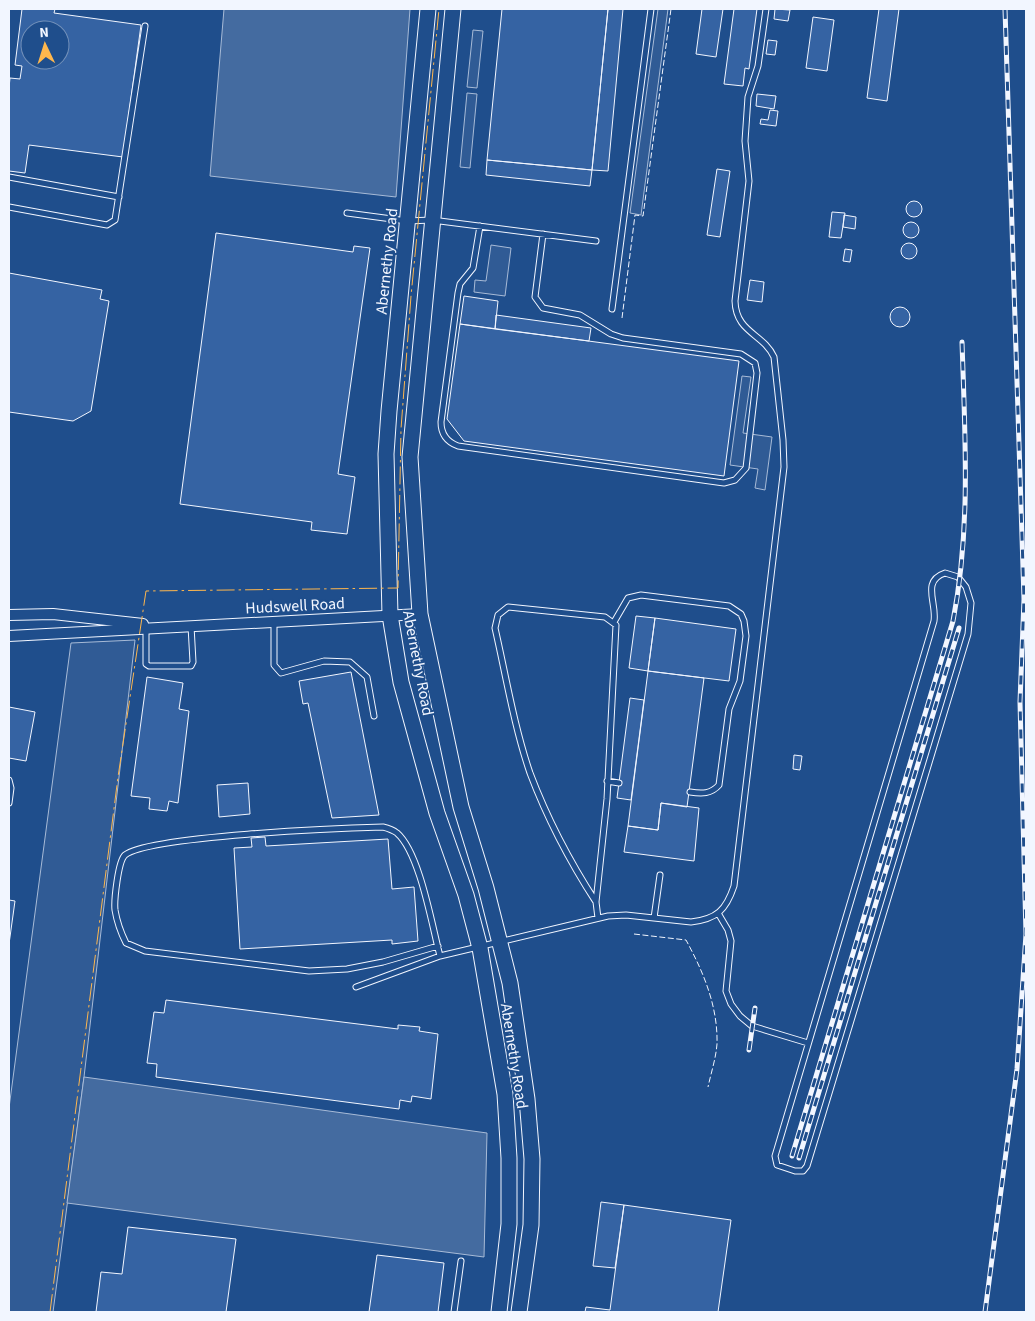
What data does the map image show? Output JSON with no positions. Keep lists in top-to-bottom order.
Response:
{
  "streets": {
    "main road": ["Abernethy Road"],
    "street": ["Hudswell Road"]
  },
  "crossings": [
    ["Abernethy Road", "Hudswell Road"]
  ],
  "north": "top"
}
